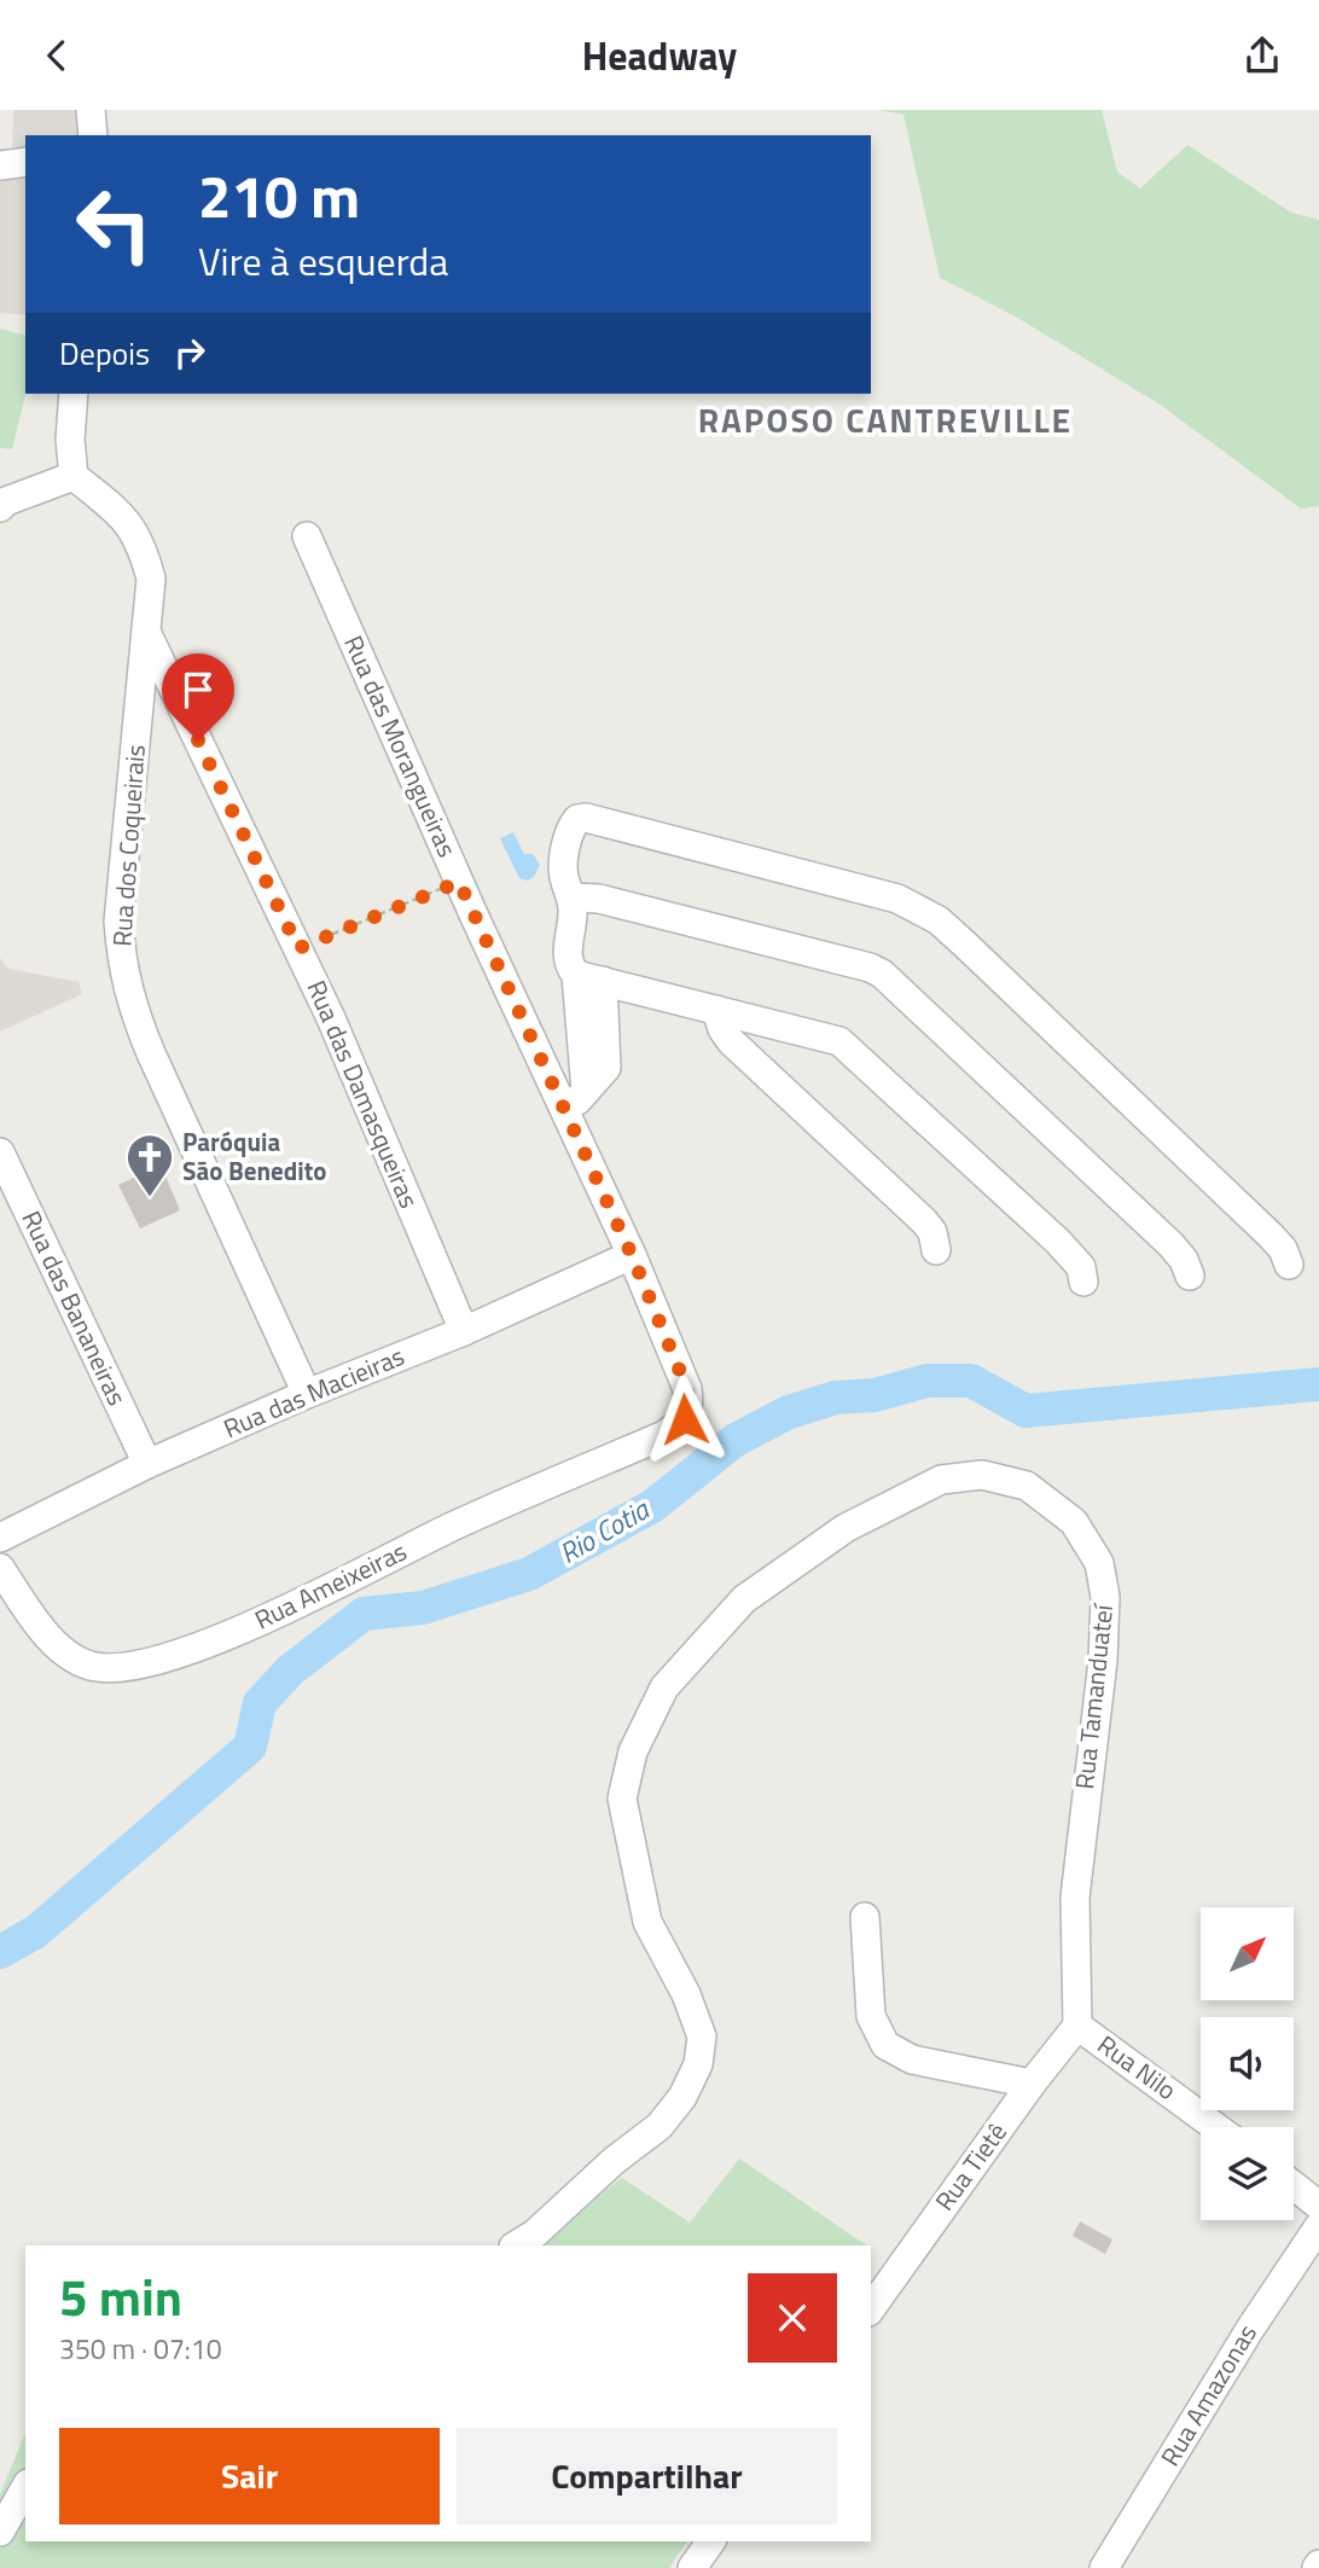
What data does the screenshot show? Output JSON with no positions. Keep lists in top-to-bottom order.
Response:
{
  "streets": {
    "street": [
      "Rua das Morangueiras",
      "Rua dos Coqueirais",
      "Rua das Damasqueiras",
      "Rua das Bananeiras",
      "Rua das Macieiras",
      "Rua Ameixeiras",
      "Rua Tamanduateí",
      "Rua Nilo",
      "Rua Tietê",
      "Rua Amazonas"
    ]
  },
  "crossings": [
    ["Rua das Morangueiras", "Rua das Macieiras"],
    ["Rua das Morangueiras", "Rua Ameixeiras"],
    ["Rua dos Coqueirais", "Rua das Damasqueiras"],
    ["Rua dos Coqueirais", "Rua das Macieiras"],
    ["Rua das Damasqueiras", "Rua das Macieiras"],
    ["Rua das Bananeiras", "Rua das Macieiras"],
    ["Rua Tamanduateí", "Rua Nilo"],
    ["Rua Tamanduateí", "Rua Tietê"],
    ["Rua Nilo", "Rua Tietê"]
  ],
  "districts": ["RAPOSO CANTREVILLE"],
  "water": ["Rio Cotia"],
  "places": {
    "church": ["Paróquia São Benedito"]
  },
  "north": "top right",
  "page": {
    "header": "Headway",
    "turn": ["210 m", "Vire à esquerda"],
    "then": "Depois",
    "heading": ["5 min", "350 m · 07:10"],
    "buttons": ["Sair", "Compartilhar"]
  }
}
